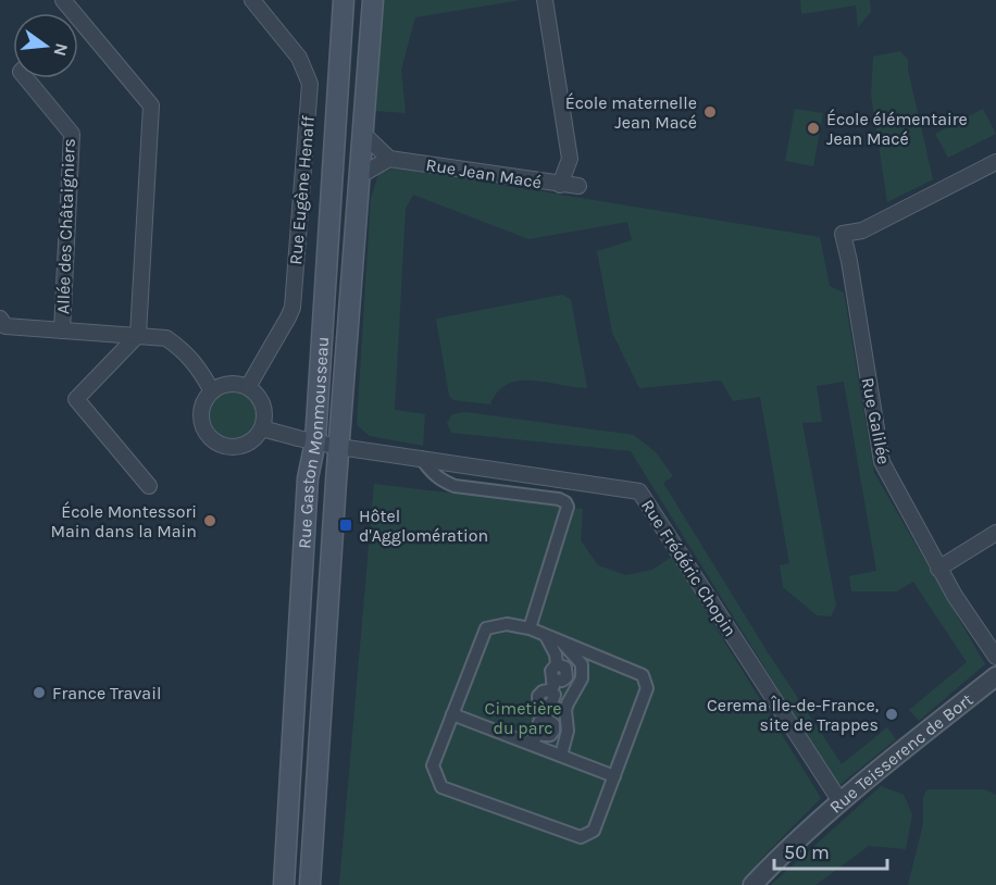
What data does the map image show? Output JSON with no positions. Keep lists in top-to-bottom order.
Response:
{
  "streets": {
    "main road": ["Rue Gaston Monmousseau"],
    "street": [
      "Rue Jean Macé",
      "Rue Eugène Henaff",
      "Allée des Châtaigniers",
      "Rue Galilée",
      "Rue Frédéric Chopin",
      "Rue Teisserenc de Bort"
    ]
  },
  "crossings": [
    ["Rue Eugène Henaff", "Rue Frédéric Chopin"],
    ["Rue Gaston Monmousseau", "Rue Frédéric Chopin"],
    ["Rue Frédéric Chopin", "Rue Teisserenc de Bort"]
  ],
  "parks": ["Cimetière du parc"],
  "places": {
    "other": [
      "École maternelle Jean Macé",
      "École élémentaire Jean Macé",
      "École Montessori Main dans la Main",
      "France Travail",
      "Cerema Île-de-France, site de Trappes"
    ],
    "transit": ["Hôtel d'Agglomération"]
  },
  "scale_bar": "50 m",
  "north": "right"
}
